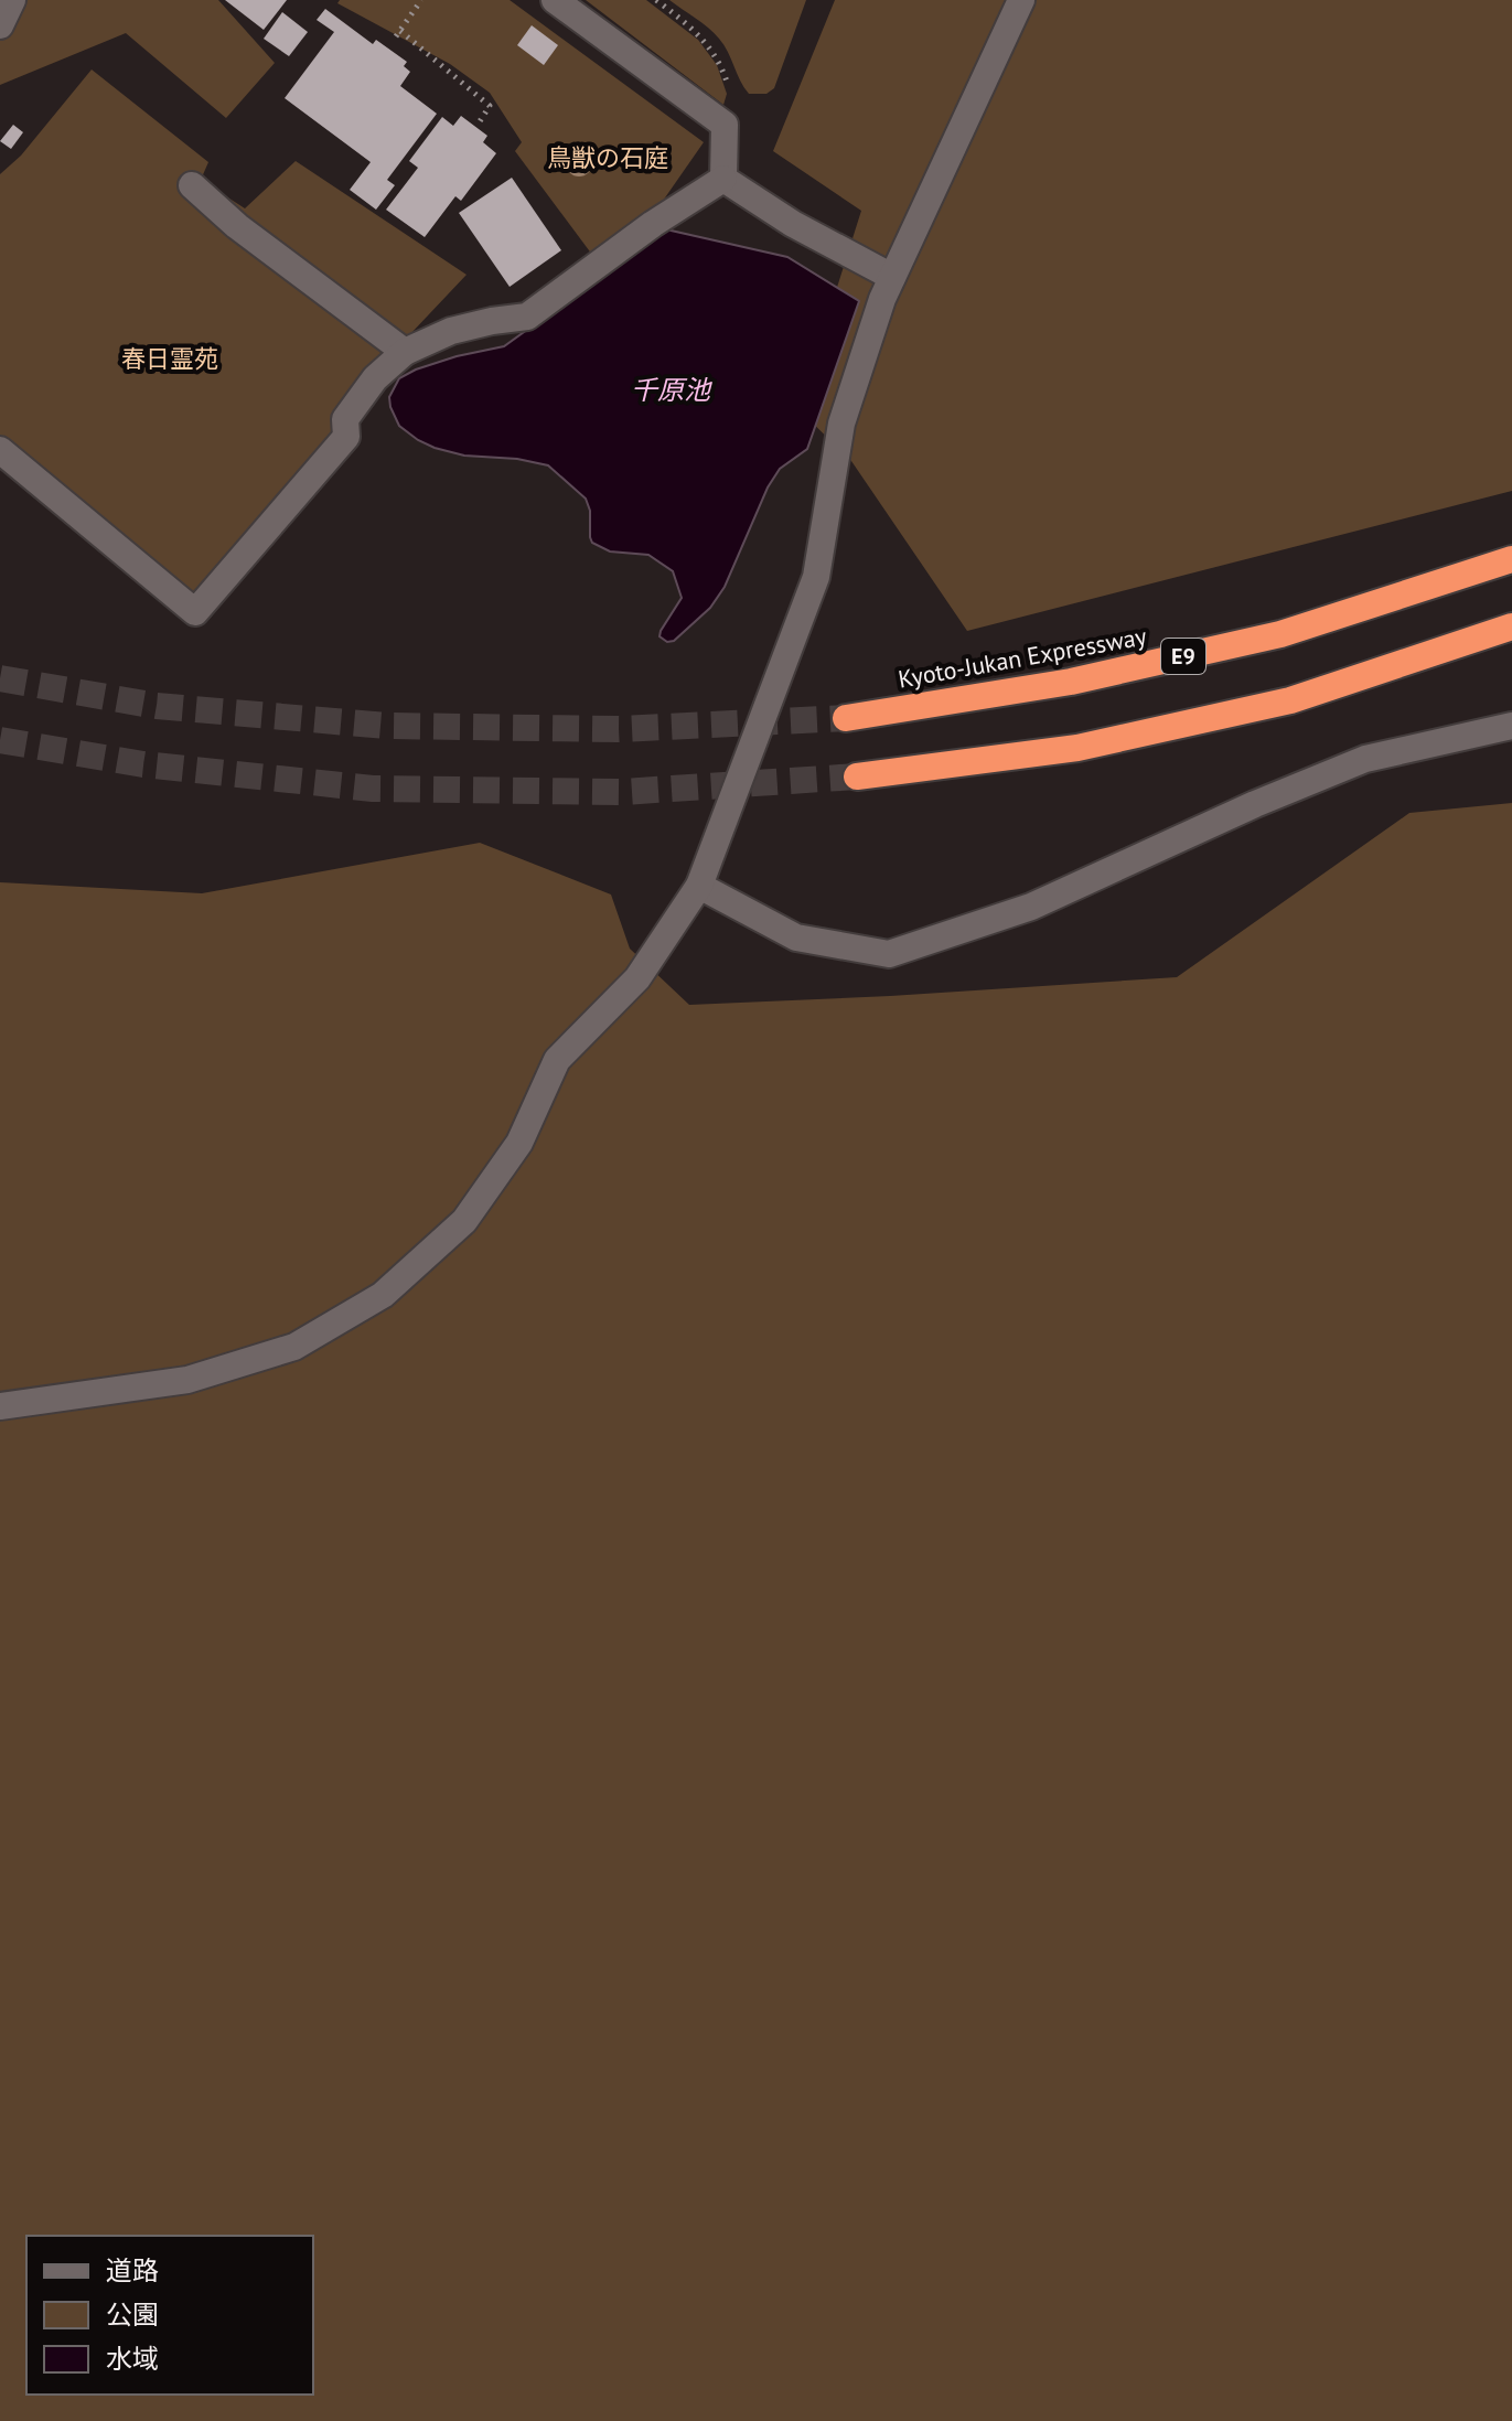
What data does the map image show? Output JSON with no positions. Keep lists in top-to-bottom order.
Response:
{
  "streets": {
    "highway": ["E9", "Kyoto-Jukan Expressway"]
  },
  "water": ["千原池"],
  "parks": ["鳥獣の石庭", "春日霊苑"],
  "legend": ["道路", "公園", "水域"]
}
